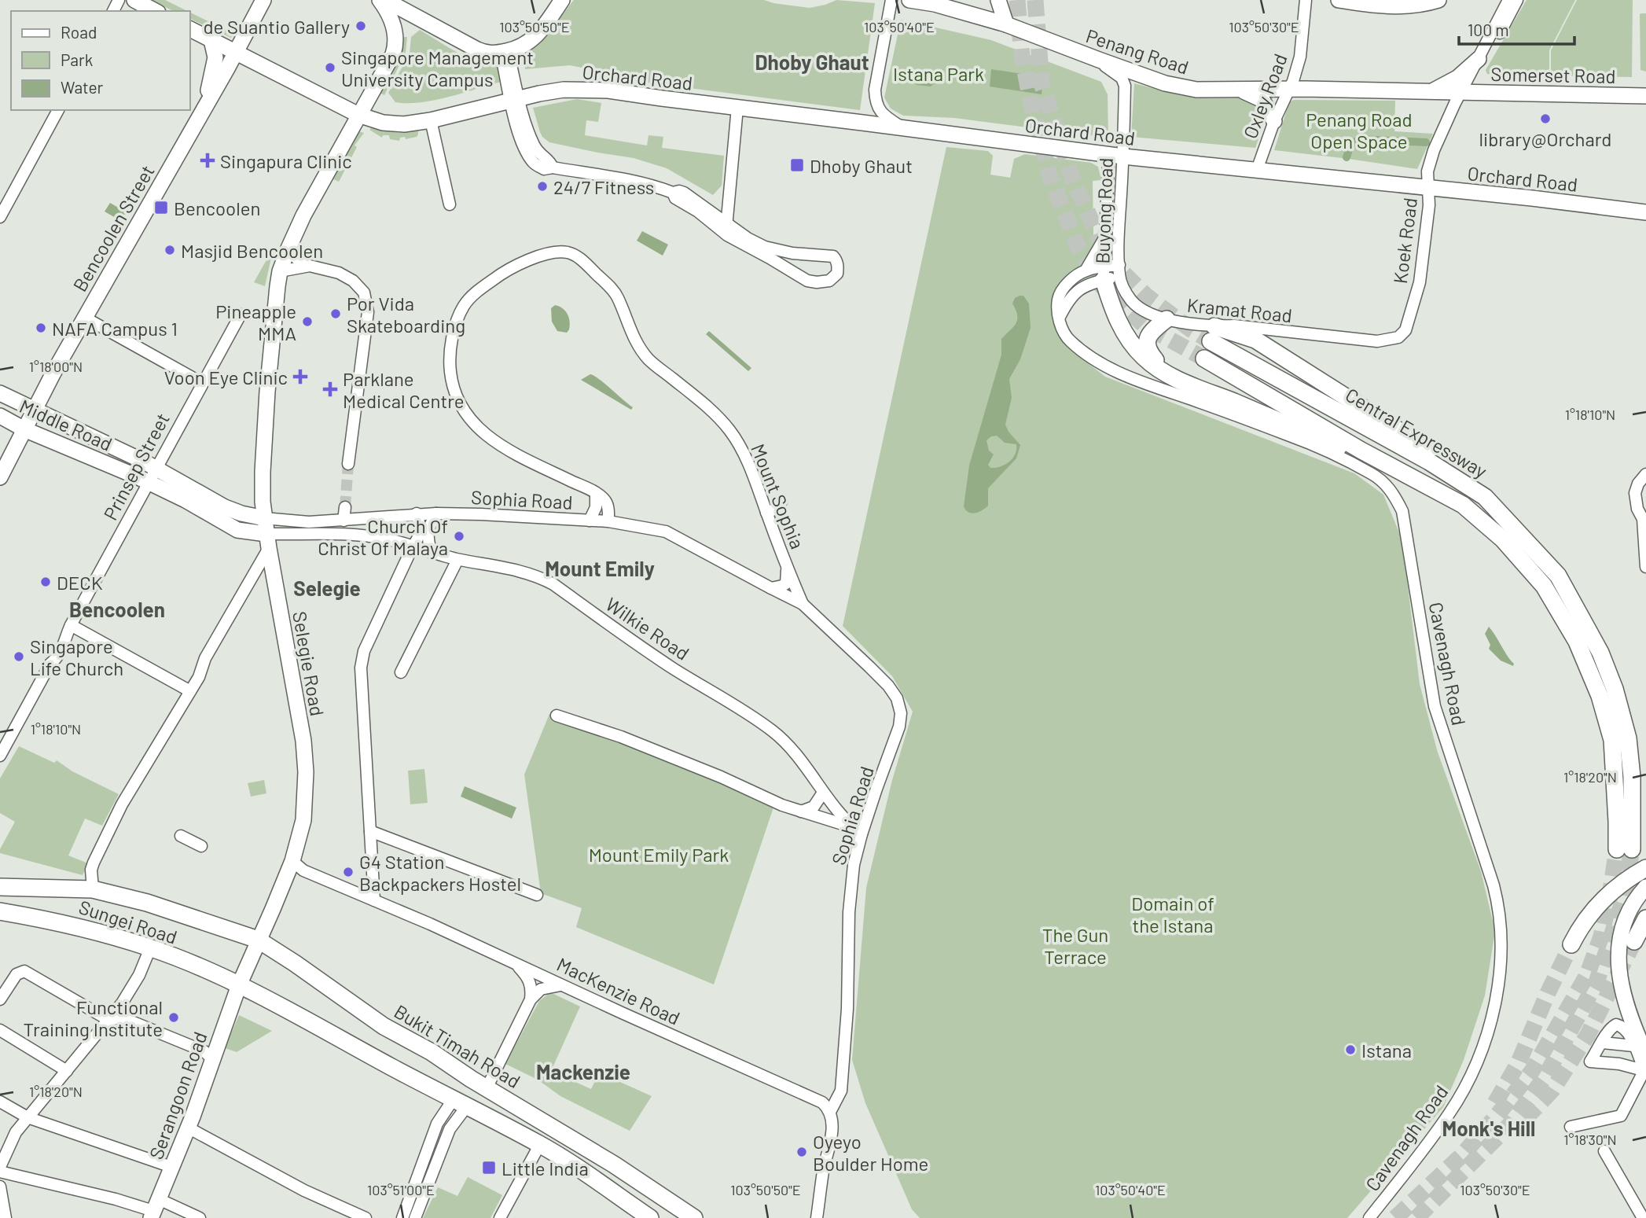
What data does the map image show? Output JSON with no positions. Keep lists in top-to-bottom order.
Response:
{
  "streets": {
    "highway": ["Central Expressway", "Sungei Road", "Bukit Timah Road"],
    "main road": [
      "Penang Road",
      "Somerset Road",
      "Orchard Road",
      "Bencoolen Street",
      "Middle Road",
      "Selegie Road",
      "Serangoon Road"
    ],
    "street": [
      "Oxley Road",
      "Buyong Road",
      "Koek Road",
      "Kramat Road",
      "Prinsep Street",
      "Mount Sophia",
      "Sophia Road",
      "Wilkie Road",
      "Cavenagh Road",
      "MacKenzie Road"
    ]
  },
  "crossings": [
    ["Penang Road", "Somerset Road"],
    ["Penang Road", "Oxley Road"],
    ["Penang Road", "Buyong Road"],
    ["Orchard Road", "Oxley Road"],
    ["Orchard Road", "Buyong Road"],
    ["Orchard Road", "Bencoolen Street"],
    ["Orchard Road", "Koek Road"],
    ["Buyong Road", "Kramat Road"],
    ["Buyong Road", "Cavenagh Road"],
    ["Bencoolen Street", "Middle Road"],
    ["Koek Road", "Kramat Road"],
    ["Kramat Road", "Central Expressway"],
    ["Kramat Road", "Cavenagh Road"],
    ["Middle Road", "Prinsep Street"],
    ["Middle Road", "Sophia Road"],
    ["Middle Road", "Wilkie Road"],
    ["Middle Road", "Selegie Road"],
    ["Mount Sophia", "Sophia Road"],
    ["Sophia Road", "Wilkie Road"],
    ["Sophia Road", "Selegie Road"],
    ["Sophia Road", "MacKenzie Road"],
    ["Wilkie Road", "Selegie Road"],
    ["Selegie Road", "Sungei Road"],
    ["Selegie Road", "MacKenzie Road"],
    ["Selegie Road", "Bukit Timah Road"],
    ["Selegie Road", "Serangoon Road"],
    ["Sungei Road", "Serangoon Road"]
  ],
  "districts": [
    "Dhoby Ghaut",
    "Mount Emily",
    "Selegie",
    "Bencoolen",
    "Mackenzie",
    "Monk's Hill"
  ],
  "parks": [
    "Istana Park",
    "Penang Road Open Space",
    "Mount Emily Park",
    "Domain of the Istana",
    "The Gun Terrace"
  ],
  "places": {
    "other": [
      "de Suantio Gallery",
      "Singapore Management University Campus",
      "library@Orchard",
      "24/7 Fitness",
      "Masjid Bencoolen",
      "Por Vida Skateboarding",
      "Pineapple MMA",
      "NAFA Campus 1",
      "Church Of Christ Of Malaya",
      "DECK",
      "Singapore Life Church",
      "G4 Station Backpackers Hostel",
      "Functional Training Institute",
      "Istana",
      "Oyeyo Boulder Home"
    ],
    "health": ["Singapura Clinic", "Voon Eye Clinic", "Parklane Medical Centre"],
    "transit": ["Dhoby Ghaut", "Bencoolen", "Little India"]
  },
  "legend": ["Road", "Park", "Water"],
  "scale_bar": "100 m",
  "coordinates": [
    "103°50'50\"E",
    "103°50'40\"E",
    "103°50'30\"E",
    "1°18'00\"N",
    "1°18'10\"N",
    "1°18'20\"N",
    "1°18'30\"N",
    "103°51'00\"E"
  ]
}
